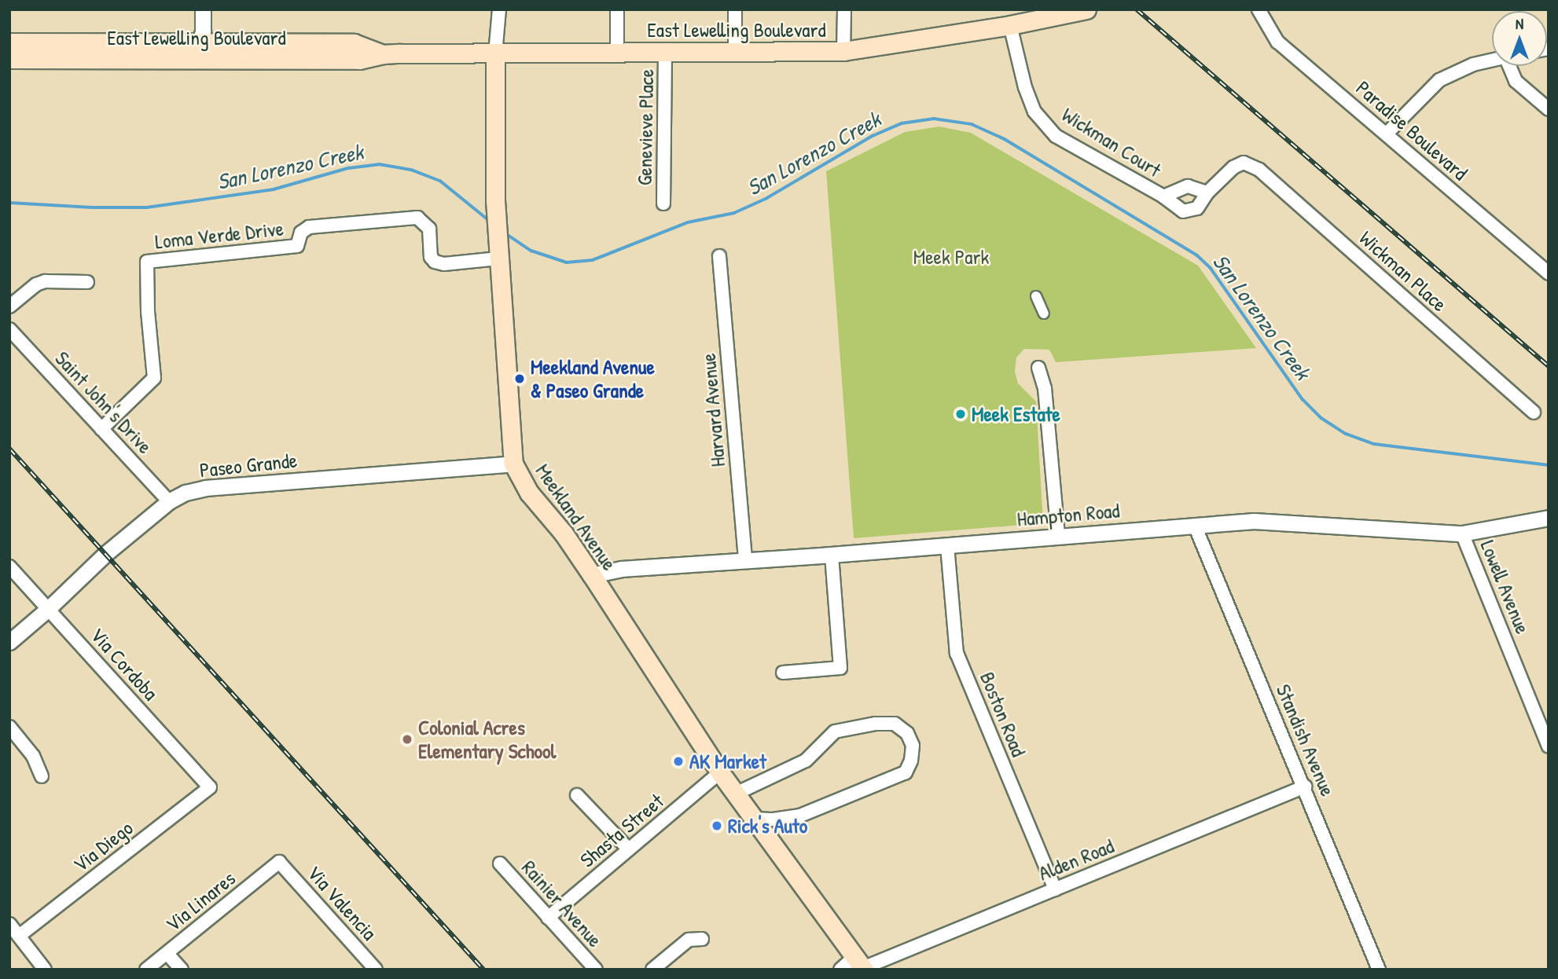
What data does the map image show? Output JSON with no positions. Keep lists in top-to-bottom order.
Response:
{
  "streets": {
    "main road": ["East Lewelling Boulevard", "Meekland Avenue"],
    "street": [
      "Genevieve Place",
      "Paradise Boulevard",
      "Wickman Court",
      "Loma Verde Drive",
      "Wickman Place",
      "Saint John's Drive",
      "Harvard Avenue",
      "Paseo Grande",
      "Hampton Road",
      "Lowell Avenue",
      "Via Cordoba",
      "Boston Road",
      "Standish Avenue",
      "Shasta Street",
      "Via Diego",
      "Alden Road",
      "Via Linares",
      "Via Valencia",
      "Rainier Avenue"
    ]
  },
  "crossings": [
    ["East Lewelling Boulevard", "Genevieve Place"],
    ["East Lewelling Boulevard", "Wickman Court"],
    ["East Lewelling Boulevard", "Meekland Avenue"],
    ["Wickman Court", "Wickman Place"],
    ["Loma Verde Drive", "Saint John's Drive"],
    ["Loma Verde Drive", "Meekland Avenue"],
    ["Saint John's Drive", "Paseo Grande"],
    ["Harvard Avenue", "Hampton Road"],
    ["Paseo Grande", "Meekland Avenue"],
    ["Paseo Grande", "Via Cordoba"],
    ["Hampton Road", "Meekland Avenue"],
    ["Hampton Road", "Lowell Avenue"],
    ["Hampton Road", "Boston Road"],
    ["Hampton Road", "Standish Avenue"],
    ["Meekland Avenue", "Shasta Street"],
    ["Meekland Avenue", "Alden Road"],
    ["Via Cordoba", "Via Diego"],
    ["Boston Road", "Alden Road"],
    ["Standish Avenue", "Alden Road"],
    ["Shasta Street", "Rainier Avenue"],
    ["Via Linares", "Via Valencia"]
  ],
  "water": ["San Lorenzo Creek"],
  "parks": ["Meek Park"],
  "places": [
    "Meekland Avenue & Paseo Grande",
    "Meek Estate",
    "Colonial Acres Elementary School",
    "AK Market",
    "Rick's Auto"
  ],
  "north": "top"
}
